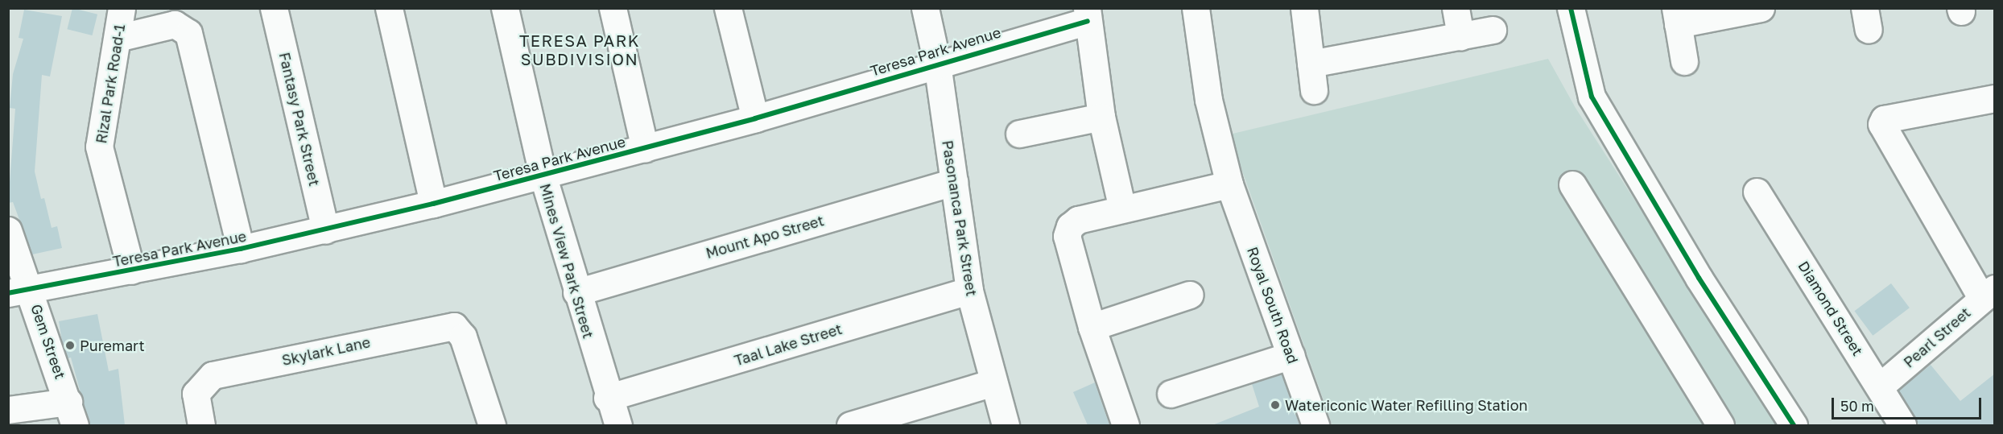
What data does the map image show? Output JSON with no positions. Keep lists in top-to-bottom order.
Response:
{
  "streets": {
    "street": [
      "Teresa Park Avenue",
      "Rizal Park Road-1",
      "Fantasy Park Street",
      "Pasonanca Park Street",
      "Mount Apo Street",
      "Mines View Park Street",
      "Royal South Road",
      "Diamond Street",
      "Pearl Street",
      "Gem Street",
      "Taal Lake Street",
      "Skylark Lane"
    ]
  },
  "crossings": [
    ["Teresa Park Avenue", "Rizal Park Road-1"],
    ["Teresa Park Avenue", "Fantasy Park Street"],
    ["Teresa Park Avenue", "Pasonanca Park Street"],
    ["Teresa Park Avenue", "Mines View Park Street"],
    ["Teresa Park Avenue", "Gem Street"],
    ["Pasonanca Park Street", "Mount Apo Street"],
    ["Pasonanca Park Street", "Taal Lake Street"],
    ["Mount Apo Street", "Mines View Park Street"],
    ["Mines View Park Street", "Taal Lake Street"],
    ["Diamond Street", "Pearl Street"]
  ],
  "districts": ["TERESA PARK SUBDIVISION"],
  "places": ["Puremart", "Watericonic Water Refilling Station"],
  "scale_bar": "50 m"
}
